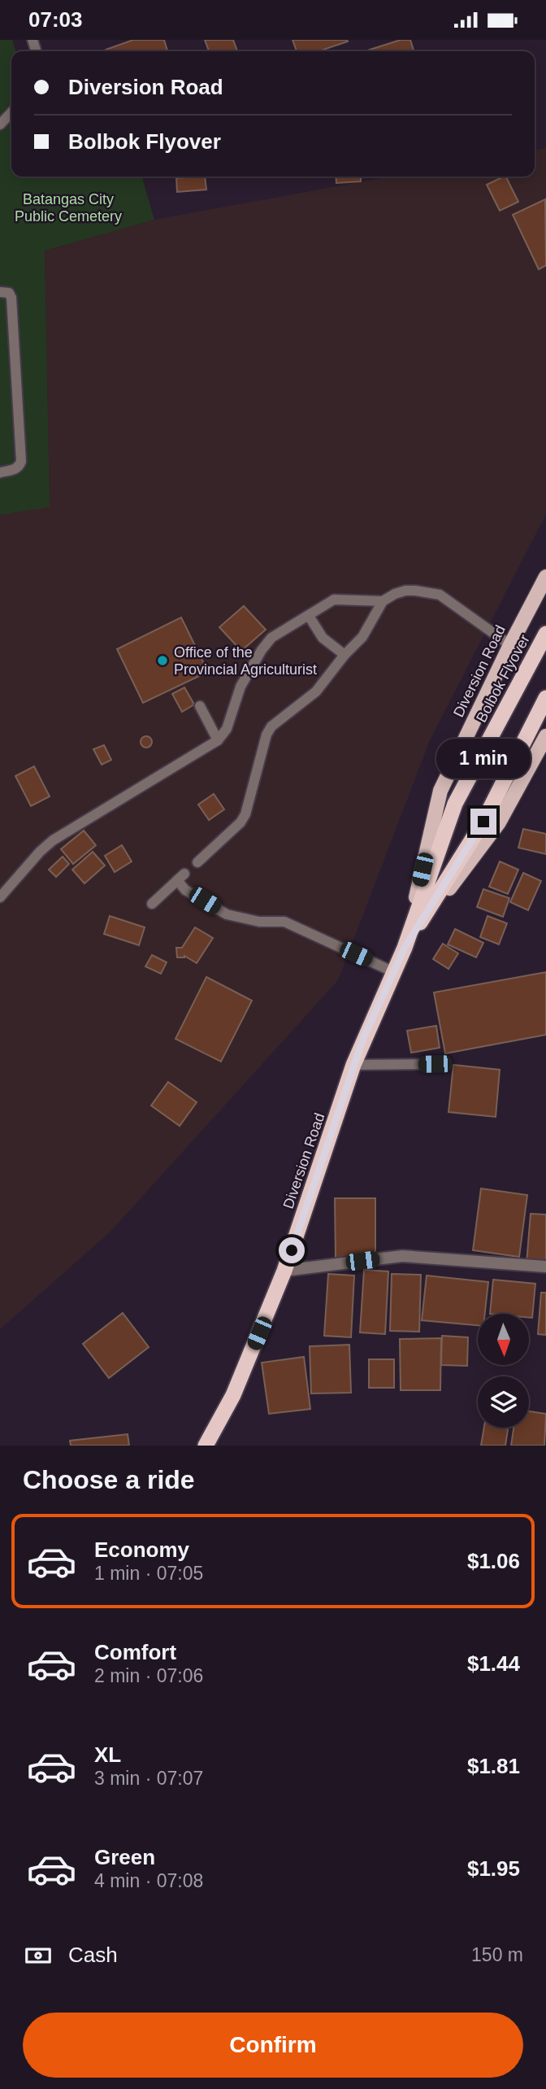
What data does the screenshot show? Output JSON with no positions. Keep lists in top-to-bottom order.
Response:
{
  "streets": {
    "highway": ["Diversion Road", "Bolbok Flyover"]
  },
  "crossings": [
    ["Diversion Road", "Bolbok Flyover"]
  ],
  "parks": ["Batangas City Public Cemetery"],
  "places": ["Office of the Provincial Agriculturist"],
  "north": "bottom",
  "page": {
    "status": "07:03",
    "banner": ["Diversion Road", "Bolbok Flyover"],
    "bubble": "1 min",
    "heading": "Choose a ride",
    "list": [
      {
        "name": "Economy",
        "note": "1 min · 07:05",
        "value": "$1.06"
      },
      {
        "name": "Comfort",
        "note": "2 min · 07:06",
        "value": "$1.44"
      },
      {
        "name": "XL",
        "note": "3 min · 07:07",
        "value": "$1.81"
      },
      {
        "name": "Green",
        "note": "4 min · 07:08",
        "value": "$1.95"
      }
    ],
    "pay": ["Cash", "150 m"],
    "buttons": "Confirm"
  }
}
